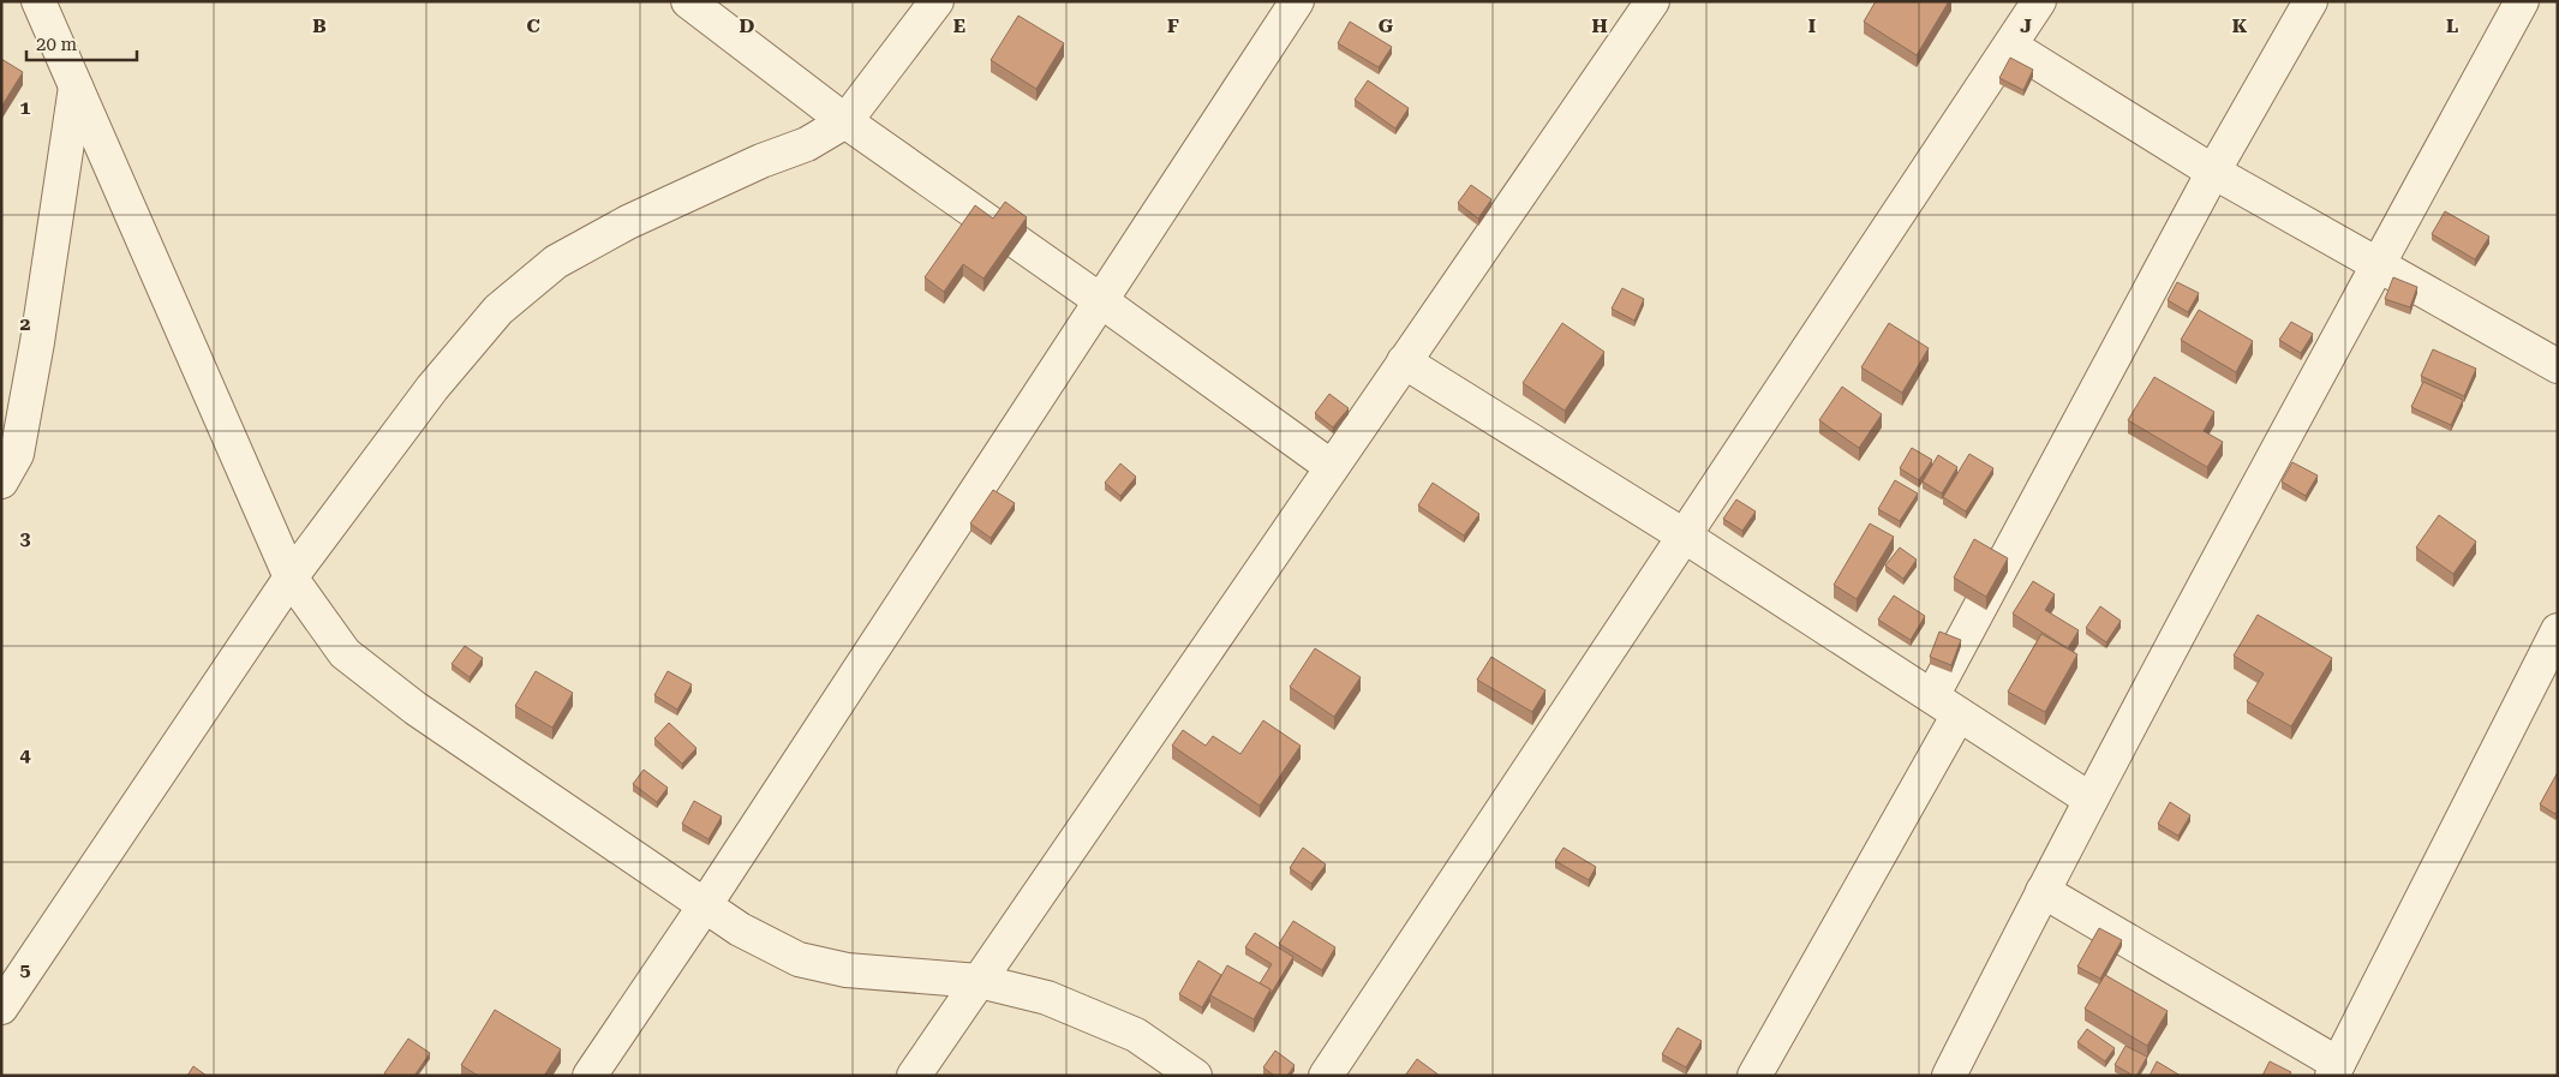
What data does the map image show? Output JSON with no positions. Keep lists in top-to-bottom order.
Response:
{
  "scale_bar": "20 m",
  "grid": {
    "columns": [
      "B",
      "C",
      "D",
      "E",
      "F",
      "G",
      "H",
      "I",
      "J",
      "K",
      "L"
    ],
    "rows": [
      "1",
      "2",
      "3",
      "4",
      "5"
    ]
  }
}
